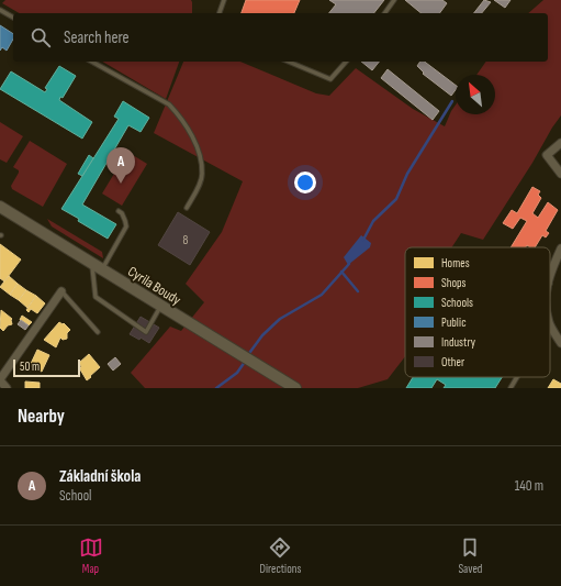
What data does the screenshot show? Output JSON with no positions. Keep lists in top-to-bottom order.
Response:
{
  "streets": {
    "street": ["Cyrila Boudy"]
  },
  "house_numbers": ["8"],
  "legend": [
    "Homes",
    "Shops",
    "Schools",
    "Public",
    "Industry",
    "Other"
  ],
  "scale_bar": "50 m",
  "north": "top left",
  "page": {
    "search": "Search here",
    "pins": "A",
    "scale": "50 m",
    "heading": "Nearby",
    "list": [
      {
        "mark": "A",
        "name": "Základní škola",
        "note": "School",
        "value": "140 m"
      }
    ],
    "nav": ["Map", "Directions", "Saved"]
  }
}
